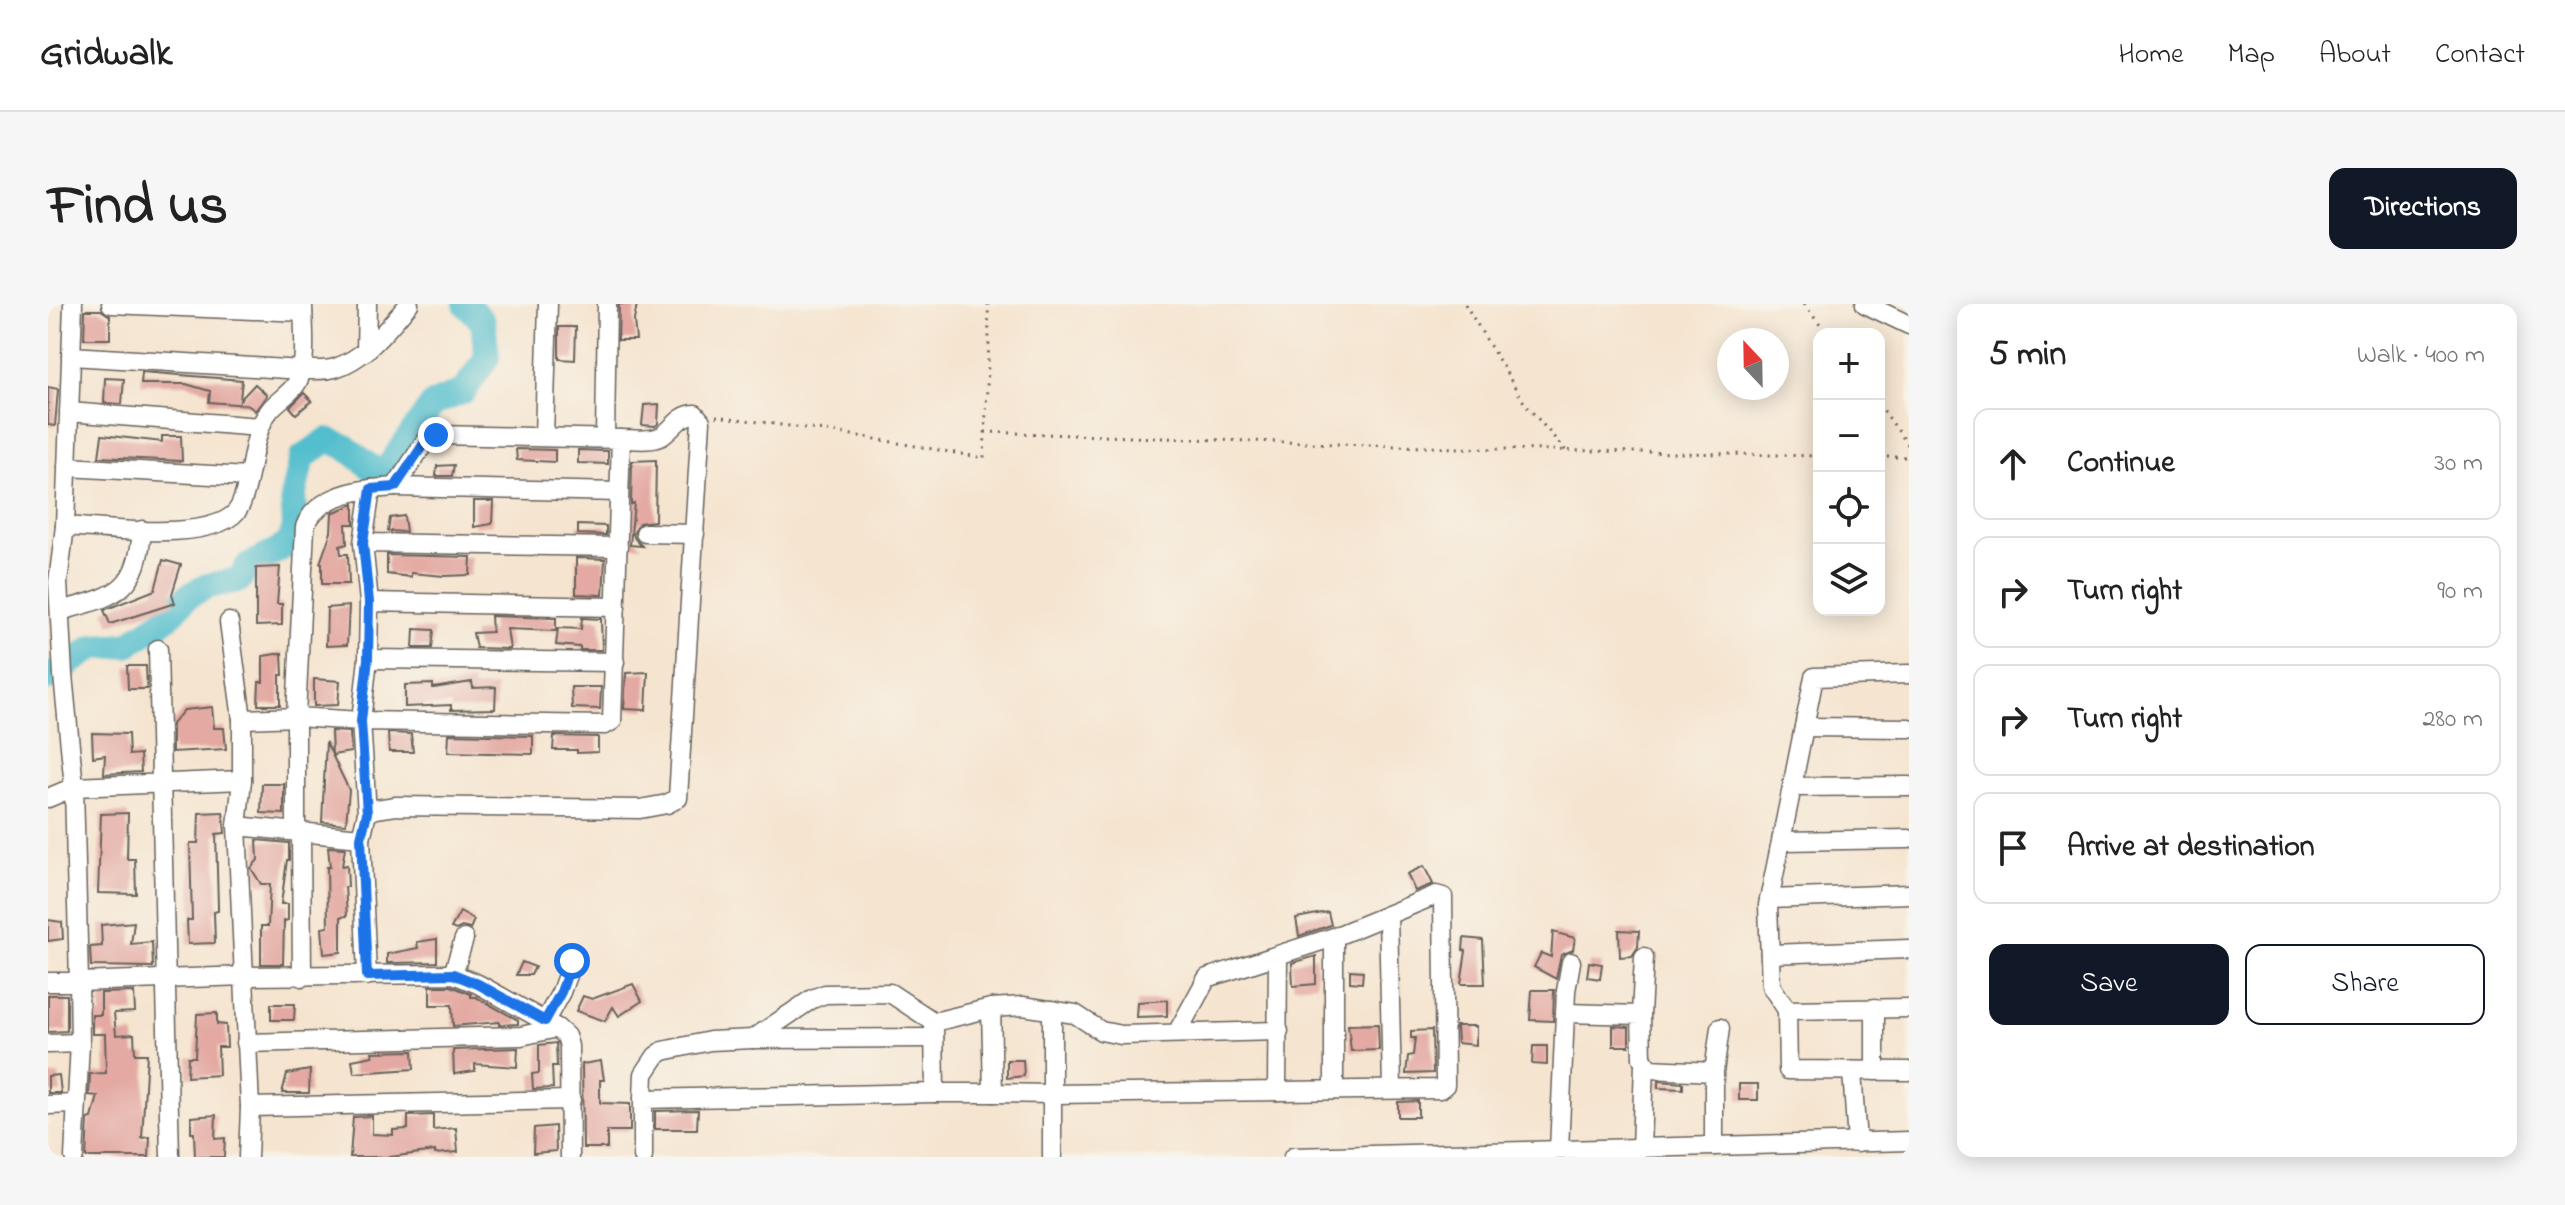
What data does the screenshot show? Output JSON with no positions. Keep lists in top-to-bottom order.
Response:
{
  "north": "top",
  "page": {
    "header": "Gridwalk",
    "nav": [
      "Home",
      "Map",
      "About",
      "Contact"
    ],
    "title": "Find us",
    "buttons": [
      "Directions",
      ["Save", "Share"]
    ],
    "heading": ["5 min", "Walk · 400 m"],
    "map_buttons": ["+", "−"],
    "list": [
      ["Continue", "30 m"],
      ["Turn right", "90 m"],
      ["Turn right", "280 m"],
      "Arrive at destination"
    ]
  }
}
